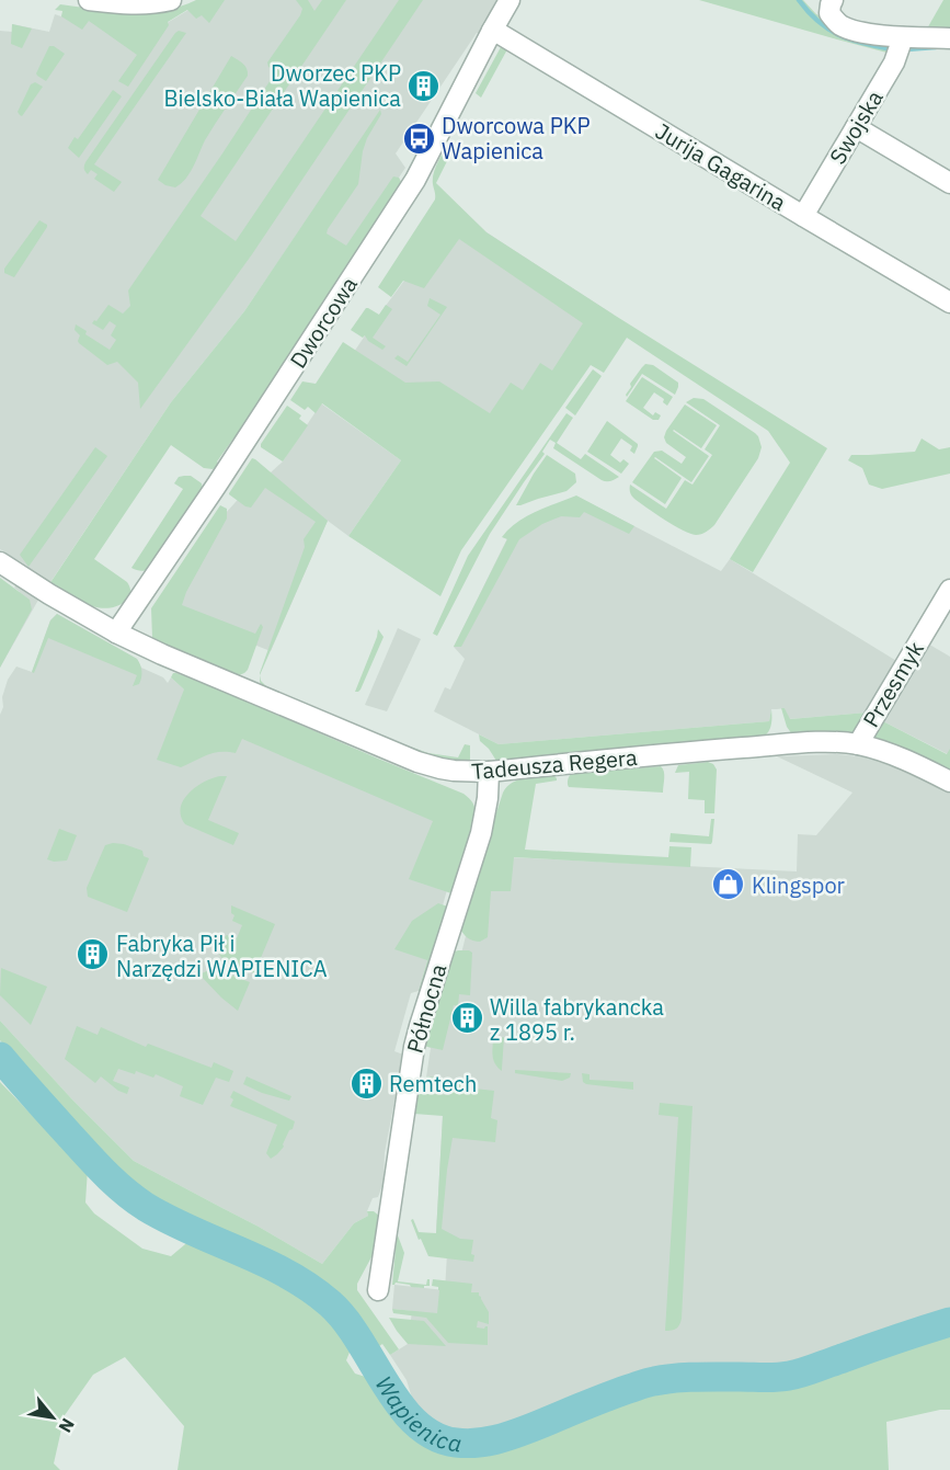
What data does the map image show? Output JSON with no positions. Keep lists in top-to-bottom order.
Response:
{
  "streets": {
    "street": [
      "Swojska",
      "Jurija Gagarina",
      "Dworcowa",
      "Przesmyk",
      "Tadeusza Regera",
      "Północna"
    ]
  },
  "crossings": [
    ["Swojska", "Jurija Gagarina"],
    ["Jurija Gagarina", "Dworcowa"],
    ["Dworcowa", "Tadeusza Regera"],
    ["Przesmyk", "Tadeusza Regera"],
    ["Tadeusza Regera", "Północna"]
  ],
  "water": ["Wapienica"],
  "places": {
    "building": [
      "Dworzec PKP Bielsko-Biała Wapienica",
      "Fabryka Pił i Narzędzi WAPIENICA",
      "Willa fabrykancka z 1895 r.",
      "Remtech"
    ],
    "bus stop": ["Dworcowa PKP Wapienica"],
    "shop": ["Klingspor"]
  },
  "north": "bottom right"
}
